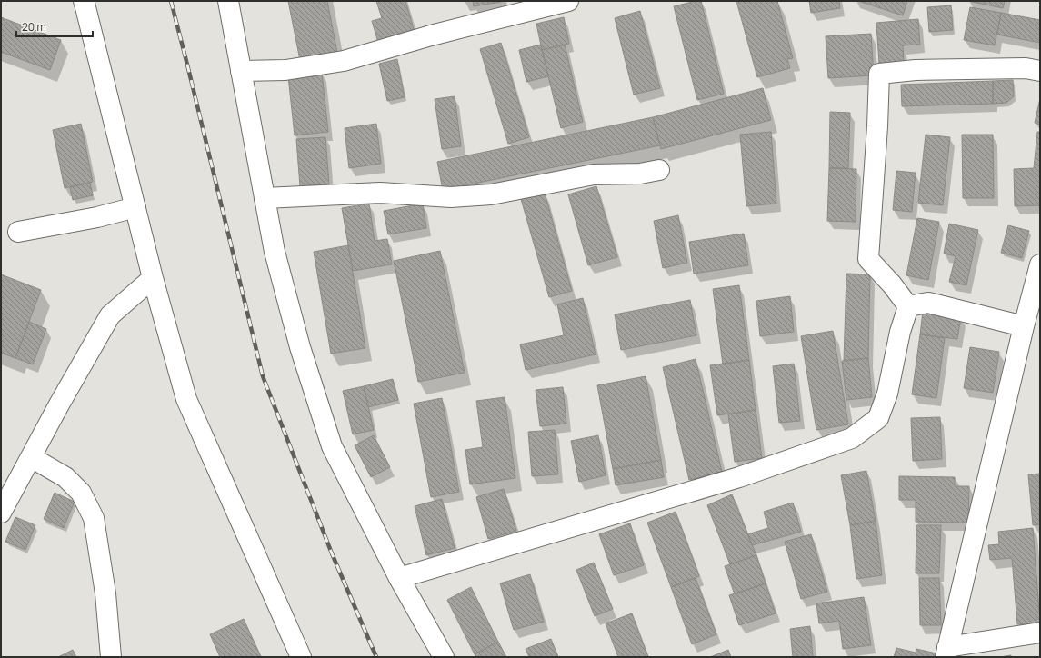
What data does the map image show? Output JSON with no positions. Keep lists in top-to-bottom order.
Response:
{
  "scale_bar": "20 m"
}
